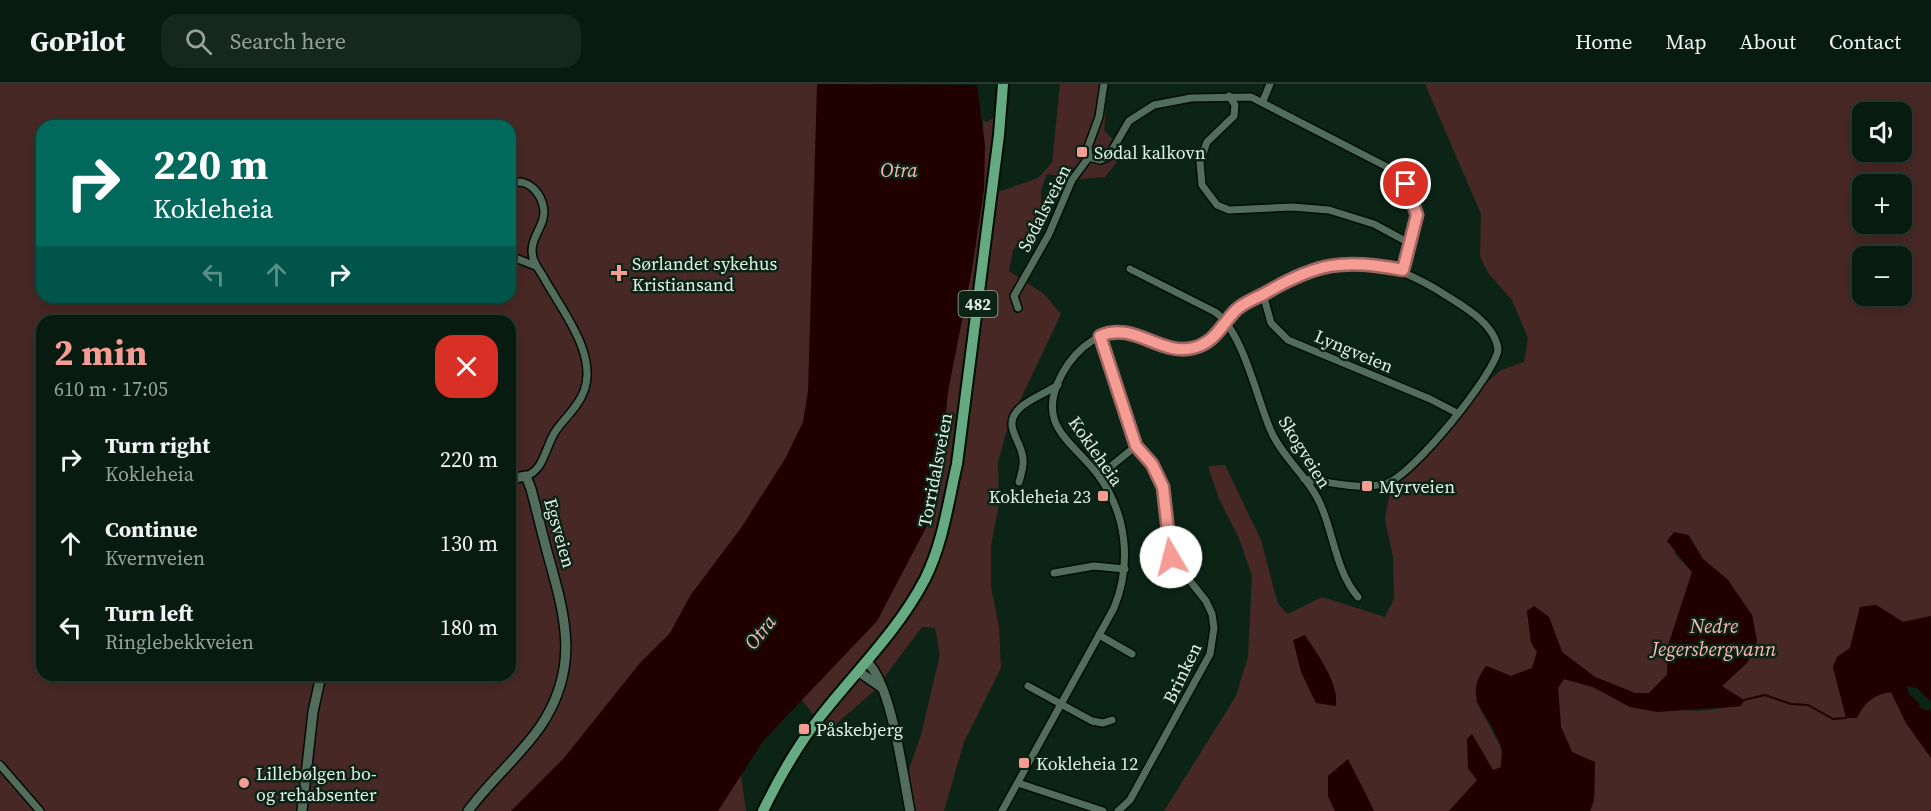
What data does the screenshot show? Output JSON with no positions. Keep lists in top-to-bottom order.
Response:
{
  "streets": {
    "main road": ["482", "Torridalsveien"],
    "street": [
      "Sødalsveien",
      "Lyngveien",
      "Kokleheia",
      "Skogveien",
      "Egsveien",
      "Brinken"
    ]
  },
  "crossings": [
    ["Kokleheia", "Brinken"]
  ],
  "water": ["Otra", "Nedre Jegersbergvann"],
  "places": {
    "transit": [
      "Sødal kalkovn",
      "Myrveien",
      "Kokleheia 23",
      "Påskebjerg",
      "Kokleheia 12"
    ],
    "health": ["Sørlandet sykehus Kristiansand"],
    "other": ["Lillebølgen bo- og rehabsenter"]
  },
  "page": {
    "header": "GoPilot",
    "search": "Search here",
    "nav": [
      "Home",
      "Map",
      "About",
      "Contact"
    ],
    "map_buttons": ["+", "−"],
    "turn": ["220 m", "Kokleheia"],
    "heading": ["2 min", "610 m · 17:05"],
    "list": [
      {
        "name": "Turn right",
        "note": "Kokleheia",
        "value": "220 m"
      },
      {
        "name": "Continue",
        "note": "Kvernveien",
        "value": "130 m"
      },
      {
        "name": "Turn left",
        "note": "Ringlebekkveien",
        "value": "180 m"
      }
    ]
  }
}
